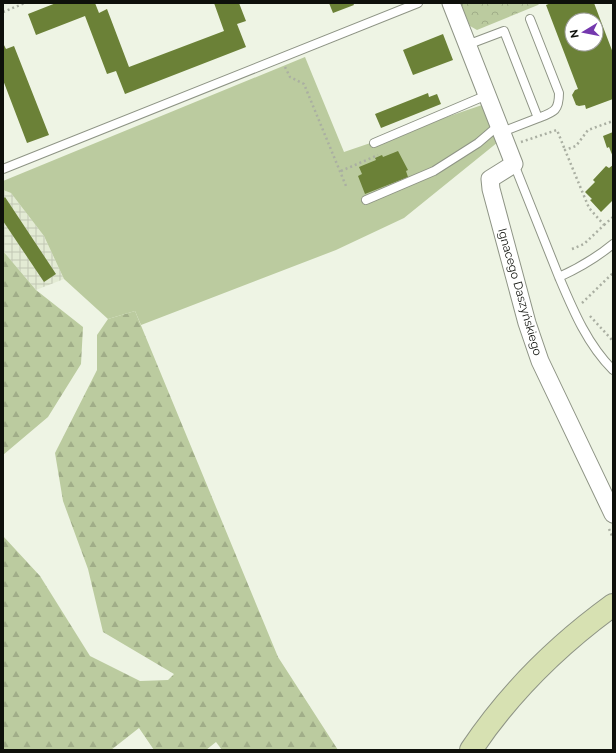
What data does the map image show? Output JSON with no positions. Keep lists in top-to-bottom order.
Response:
{
  "streets": {
    "street": ["Ignacego Daszyńskiego"]
  },
  "north": "left"
}
